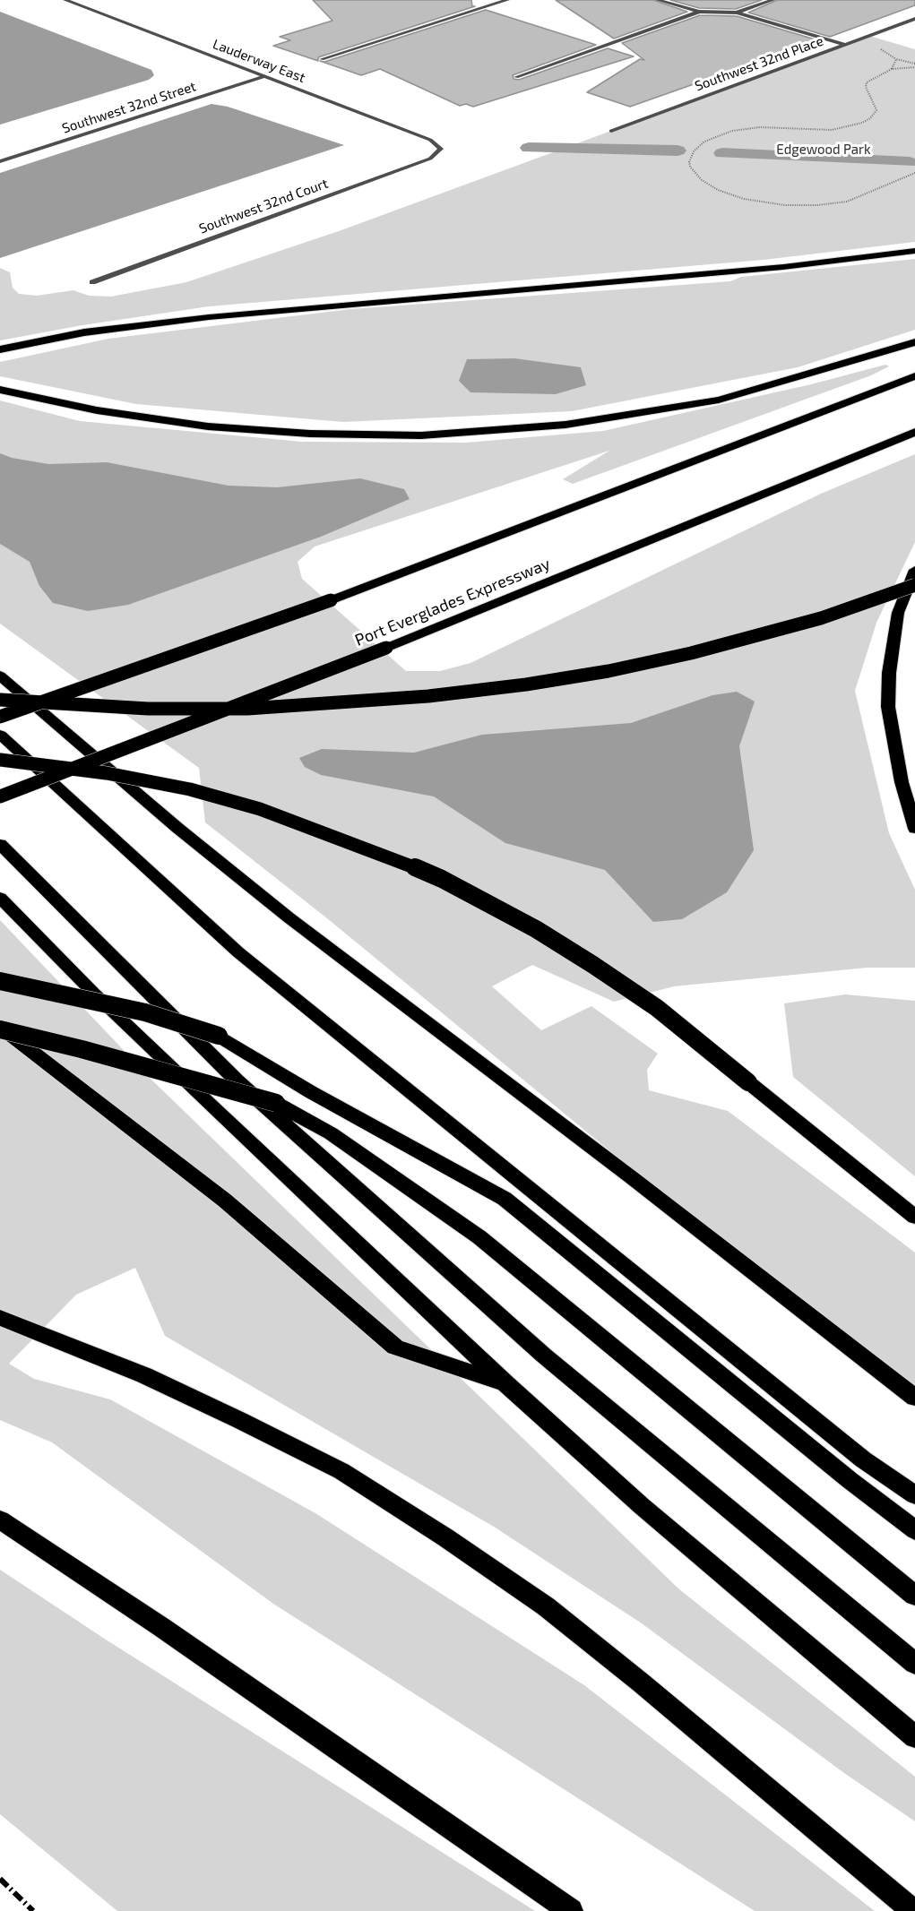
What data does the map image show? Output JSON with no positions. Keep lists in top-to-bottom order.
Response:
{
  "streets": {
    "highway": ["Port Everglades Expressway"],
    "street": [
      "Lauderway East",
      "Southwest 32nd Place",
      "Southwest 32nd Street",
      "Southwest 32nd Court"
    ]
  },
  "crossings": [
    ["Lauderway East", "Southwest 32nd Street"],
    ["Lauderway East", "Southwest 32nd Court"]
  ],
  "parks": ["Edgewood Park"]
}
